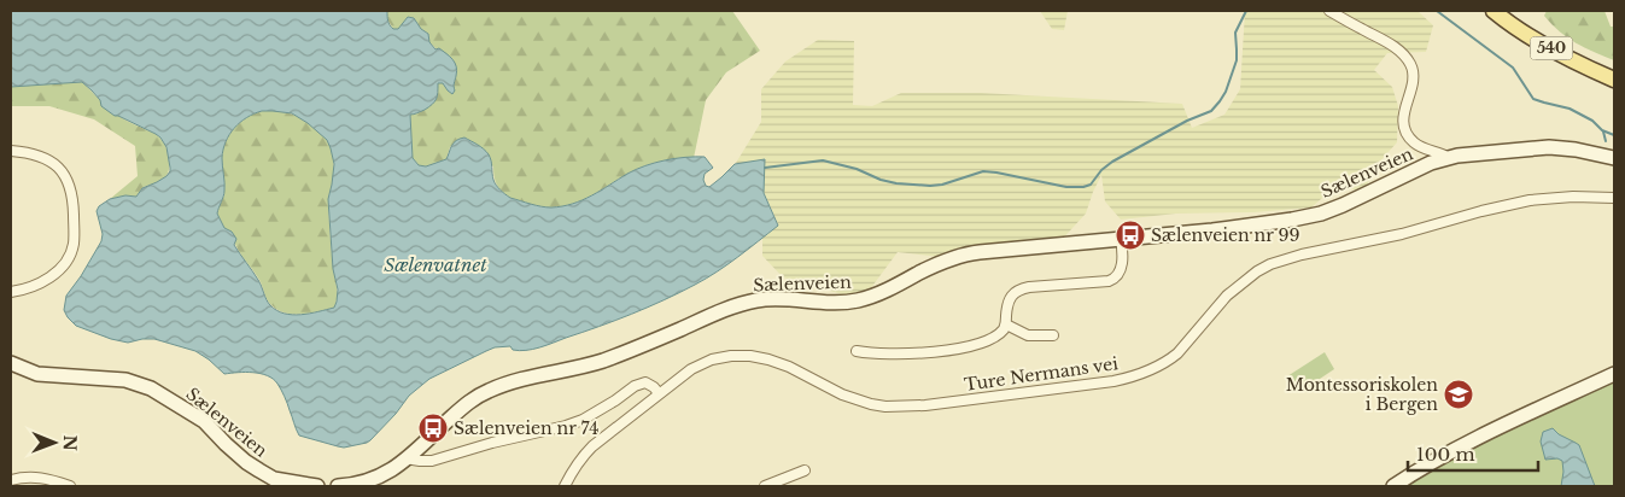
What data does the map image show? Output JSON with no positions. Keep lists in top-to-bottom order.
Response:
{
  "streets": {
    "main road": ["540"],
    "street": ["Sælenveien", "Ture Nermans vei"]
  },
  "water": ["Sælenvatnet"],
  "places": {
    "bus stop": ["Sælenveien nr 99", "Sælenveien nr 74"],
    "school or university": ["Montessoriskolen i Bergen"]
  },
  "scale_bar": "100 m",
  "north": "right"
}
